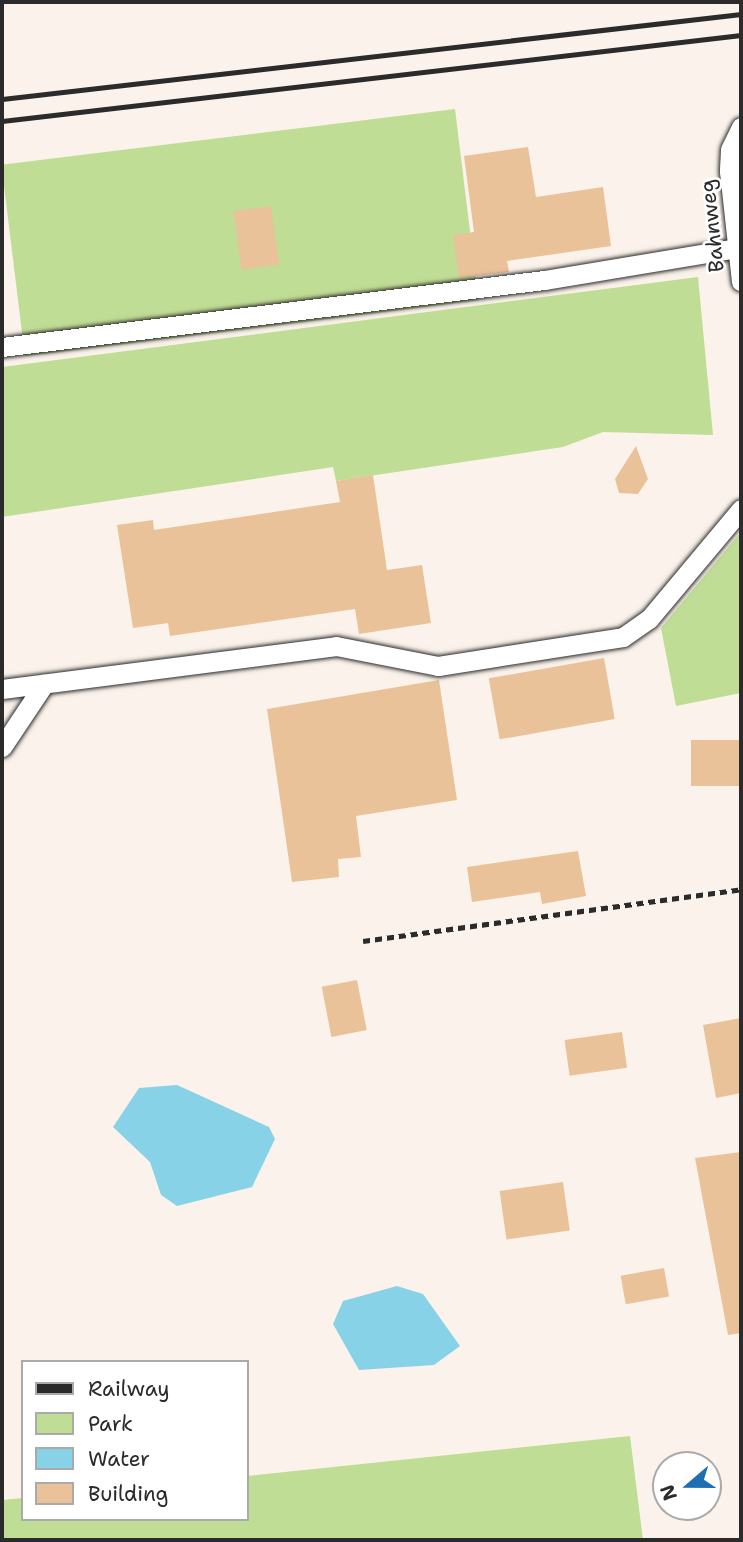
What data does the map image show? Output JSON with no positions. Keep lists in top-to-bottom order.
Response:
{
  "streets": {
    "lane": ["Bahnweg"]
  },
  "legend": [
    "Railway",
    "Park",
    "Water",
    "Building"
  ],
  "north": "left"
}
